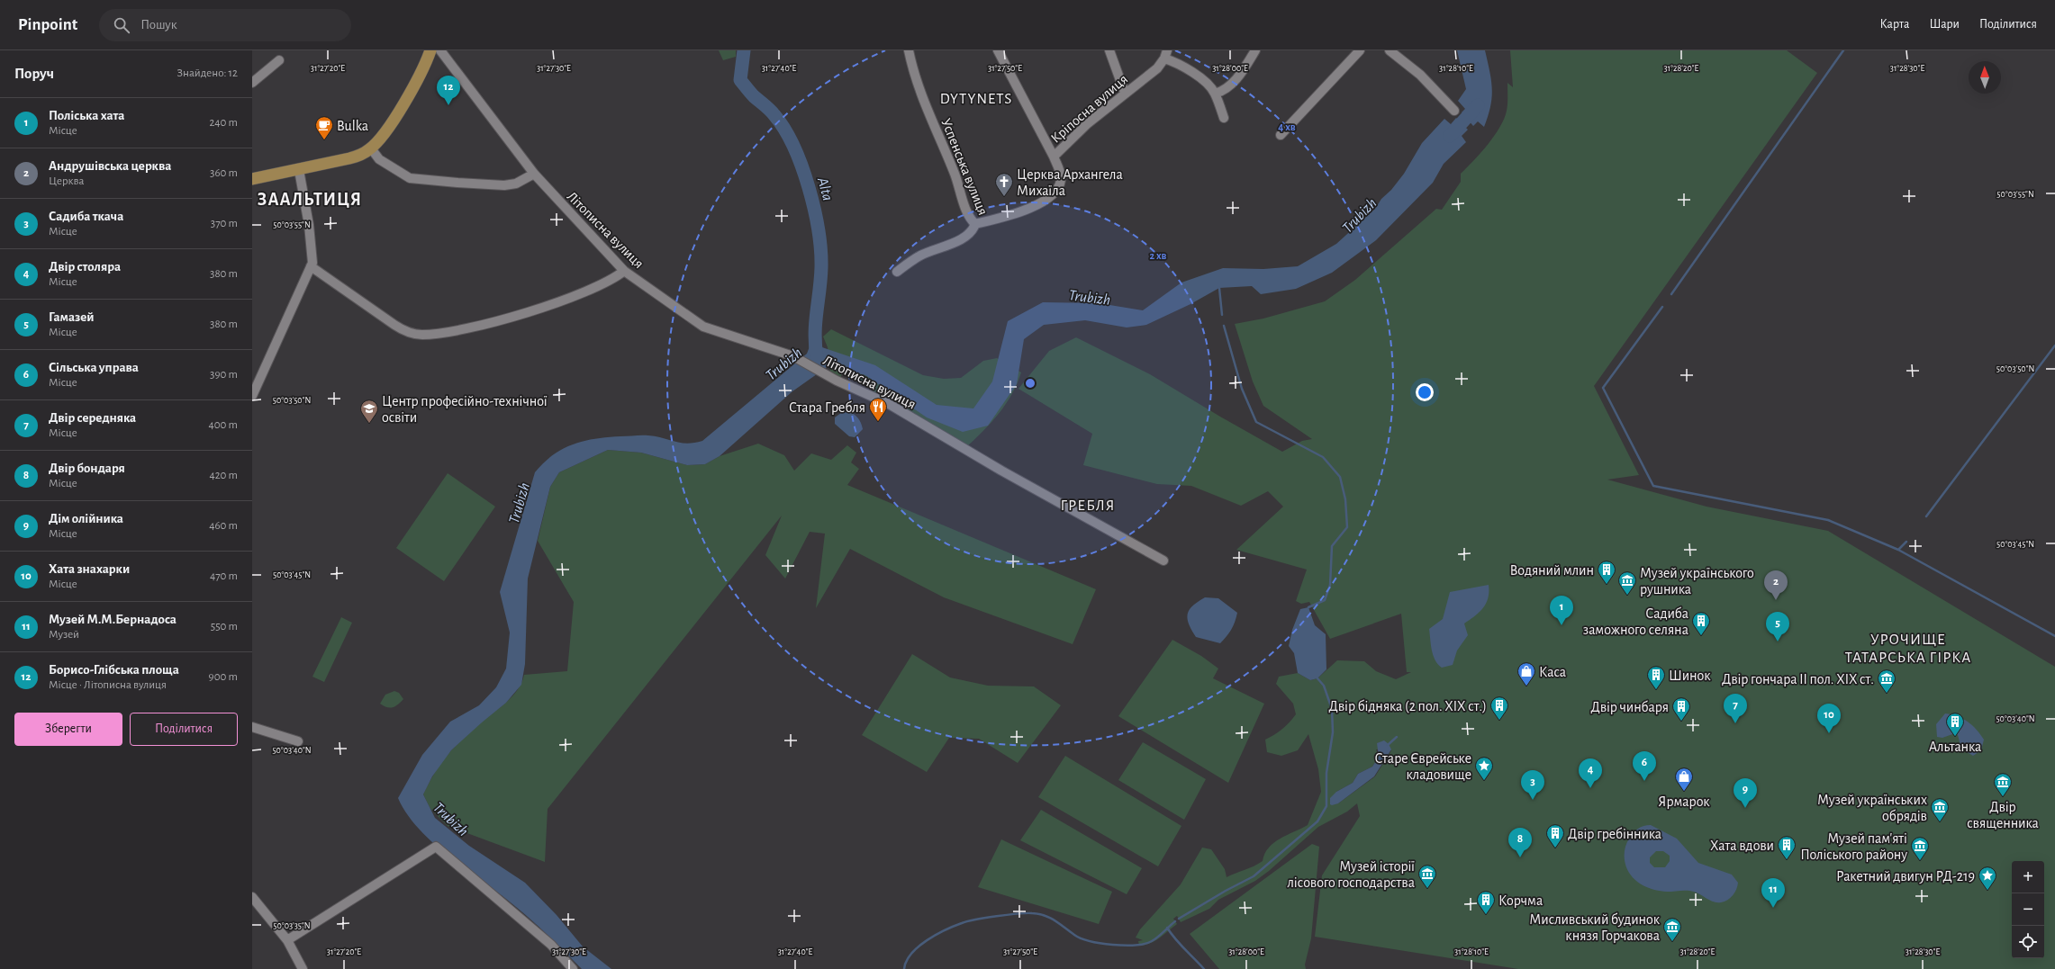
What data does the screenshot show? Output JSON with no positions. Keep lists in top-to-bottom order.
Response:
{
  "streets": {
    "street": ["Кріпосна вулиця", "Успенська вулиця", "Літописна вулиця"]
  },
  "crossings": [
    ["Кріпосна вулиця", "Успенська вулиця"]
  ],
  "districts": [
    "DYTYNETS",
    "ЗААЛЬТИЦЯ",
    "ГРЕБЛЯ",
    "УРОЧИЩЕ ТАТАРСЬКА ГІРКА"
  ],
  "water": ["Alta", "Trubizh"],
  "places": {
    "cafe": ["Bulka"],
    "church": ["Церква Архангела Михаїла"],
    "restaurant": ["Стара Гребля"],
    "school or university": ["Центр професійно-технічної освіти"],
    "building": [
      "Водяний млин",
      "Садиба заможного селяна",
      "Шинок",
      "Двір бідняка (2 пол. XIX ст.)",
      "Двір чинбаря",
      "Альтанка",
      "Двір гребінника",
      "Хата вдови",
      "Корчма"
    ],
    "museum": [
      "Музей українського рушника",
      "Двір гончара II пол. XIX ст.",
      "Двір священника",
      "Музей українських обрядів",
      "Музей пам'яті Поліського району",
      "Музей історії лісового господарства",
      "Мисливський будинок князя Горчакова"
    ],
    "shop": ["Каса", "Ярмарок"],
    "place": ["Старе Єврейське кладовище", "Ракетний двигун РД-219"]
  },
  "north": "top",
  "page": {
    "header": "Pinpoint",
    "search": "Пошук",
    "nav": ["Карта", "Шари", "Поділитися"],
    "heading": ["Поруч", "Знайдено: 12"],
    "pins": [
      "12",
      "2",
      "1",
      "5",
      "7",
      "10",
      "6",
      "4",
      "3",
      "9",
      "8",
      "11"
    ],
    "list": [
      {
        "mark": "1",
        "name": "Поліська хата",
        "note": "Місце",
        "value": "240 m"
      },
      {
        "mark": "2",
        "name": "Андрушівська церква",
        "note": "Церква",
        "value": "360 m"
      },
      {
        "mark": "3",
        "name": "Садиба ткача",
        "note": "Місце",
        "value": "370 m"
      },
      {
        "mark": "4",
        "name": "Двір столяра",
        "note": "Місце",
        "value": "380 m"
      },
      {
        "mark": "5",
        "name": "Гамазей",
        "note": "Місце",
        "value": "380 m"
      },
      {
        "mark": "6",
        "name": "Сільська управа",
        "note": "Місце",
        "value": "390 m"
      },
      {
        "mark": "7",
        "name": "Двір середняка",
        "note": "Місце",
        "value": "400 m"
      },
      {
        "mark": "8",
        "name": "Двір бондаря",
        "note": "Місце",
        "value": "420 m"
      },
      {
        "mark": "9",
        "name": "Дім олійника",
        "note": "Місце",
        "value": "460 m"
      },
      {
        "mark": "10",
        "name": "Хата знахарки",
        "note": "Місце",
        "value": "470 m"
      },
      {
        "mark": "11",
        "name": "Музей М.М.Бернадоса",
        "note": "Музей",
        "value": "550 m"
      },
      {
        "mark": "12",
        "name": "Борисо-Глібська площа",
        "note": "Місце · Літописна вулиця",
        "value": "900 m"
      }
    ],
    "buttons": ["Зберегти", "Поділитися"],
    "map_buttons": ["+", "−"]
  },
  "coordinates": [
    "31°27'20\"E",
    "31°27'30\"E",
    "31°27'40\"E",
    "31°27'50\"E",
    "31°28'00\"E",
    "31°28'10\"E",
    "31°28'20\"E",
    "31°28'30\"E",
    "50°03'55\"N",
    "50°03'50\"N",
    "50°03'45\"N",
    "50°03'40\"N",
    "50°03'35\"N"
  ],
  "rings": ["4 хв", "2 хв"]
}
